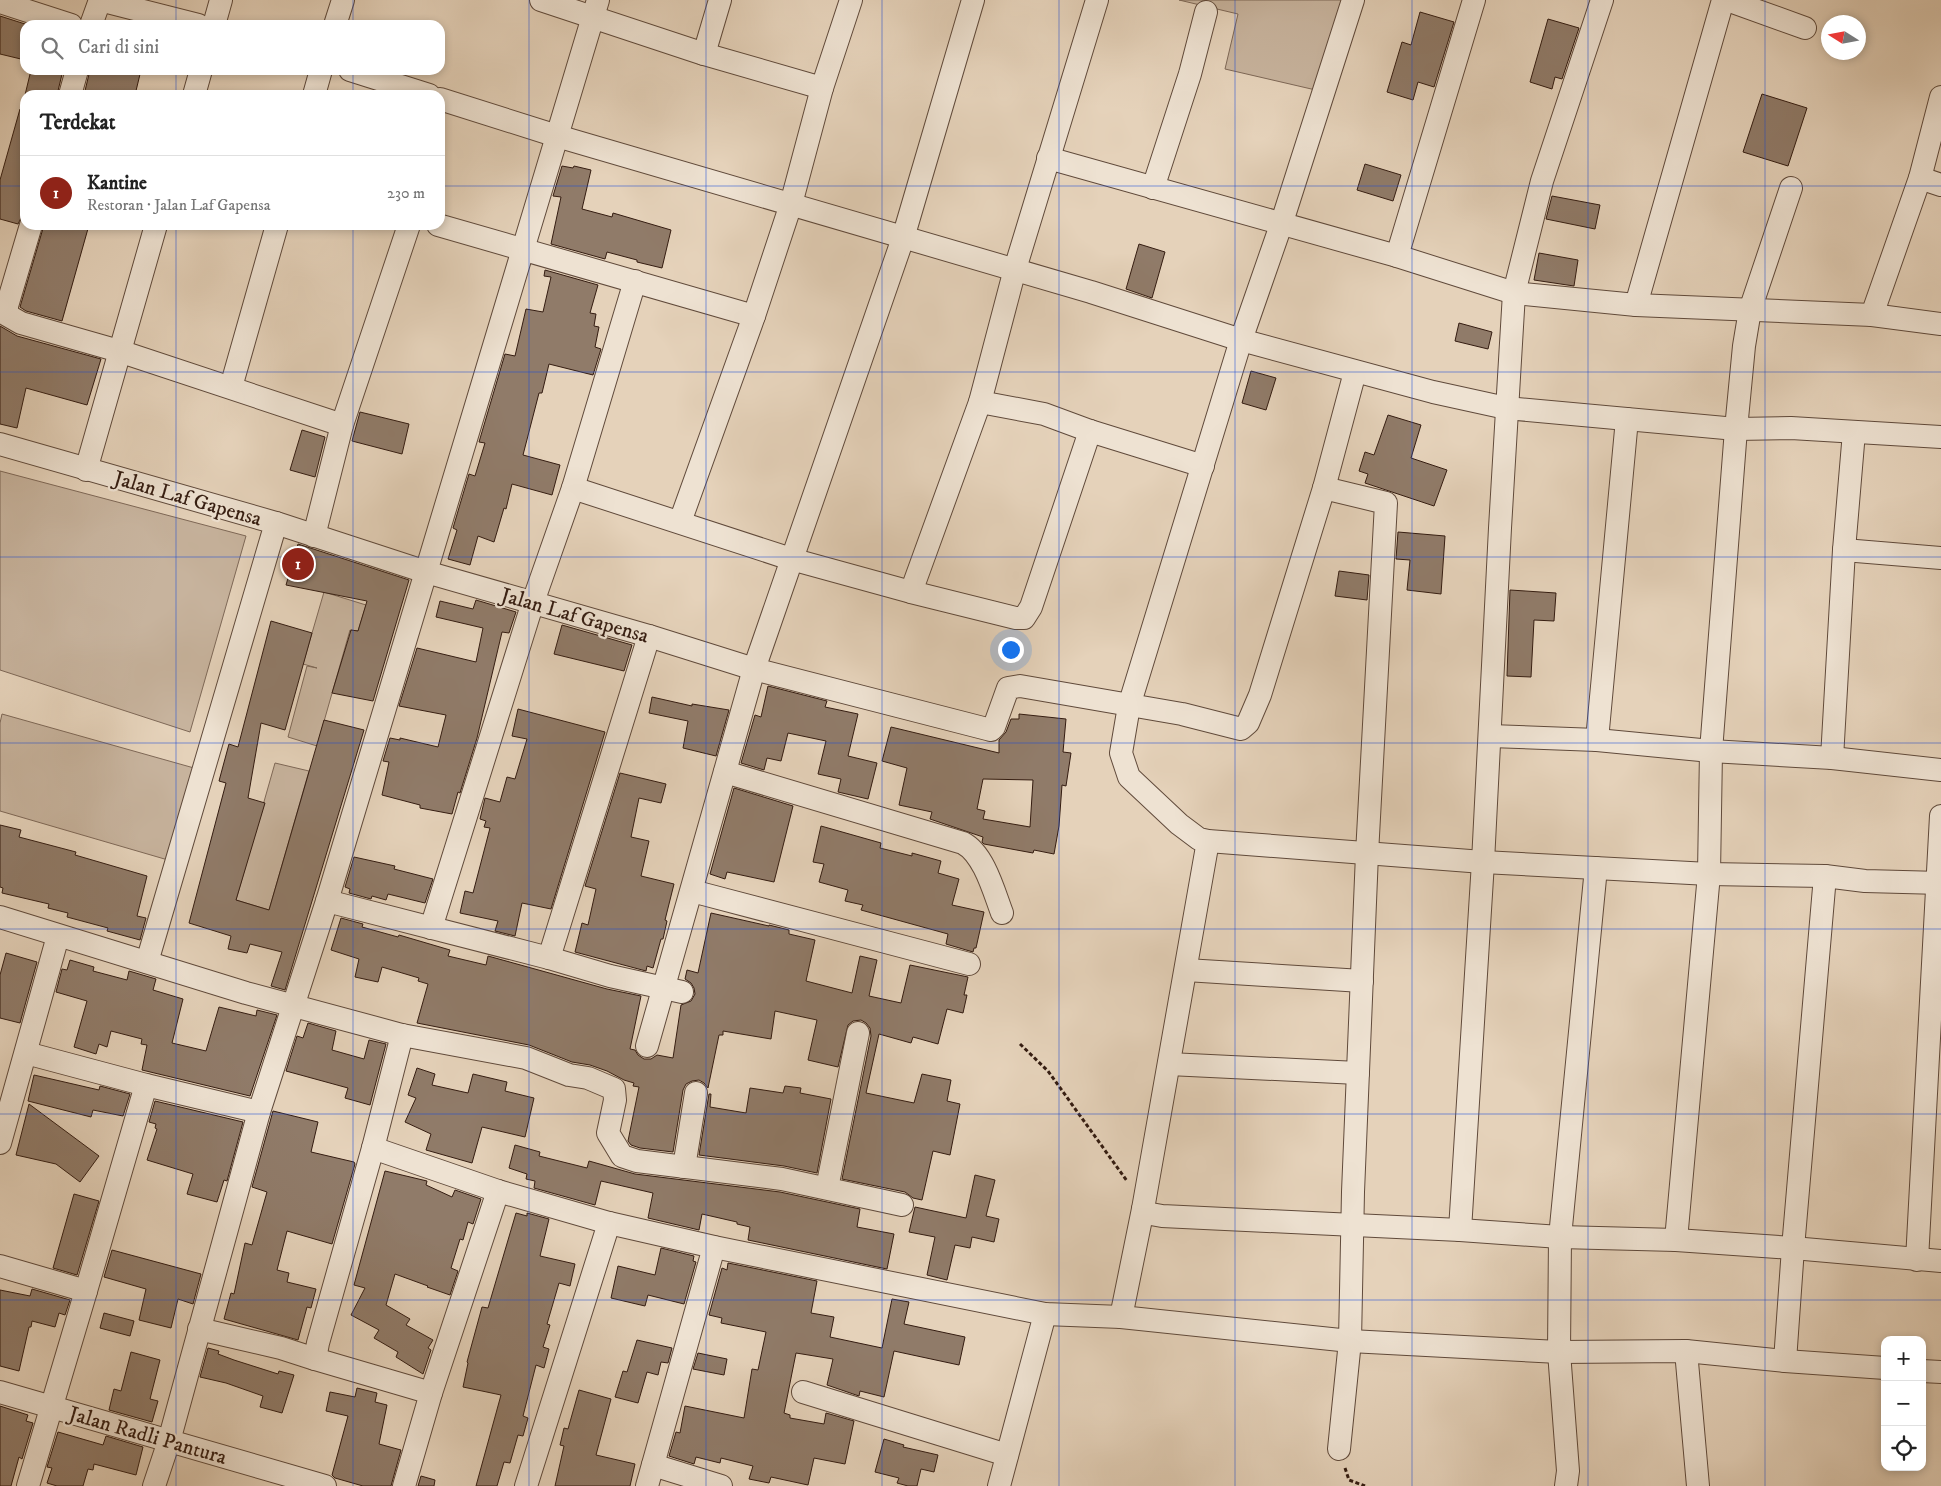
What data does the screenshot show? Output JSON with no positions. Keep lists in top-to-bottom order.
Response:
{
  "streets": {
    "street": ["Jalan Laf Gapensa", "Jalan Radli Pantura"]
  },
  "north": "left",
  "page": {
    "search": "Cari di sini",
    "heading": "Terdekat",
    "list": [
      {
        "mark": "1",
        "name": "Kantine",
        "note": "Restoran · Jalan Laf Gapensa",
        "value": "230 m"
      }
    ],
    "pins": "1",
    "map_buttons": ["+", "−"]
  }
}
